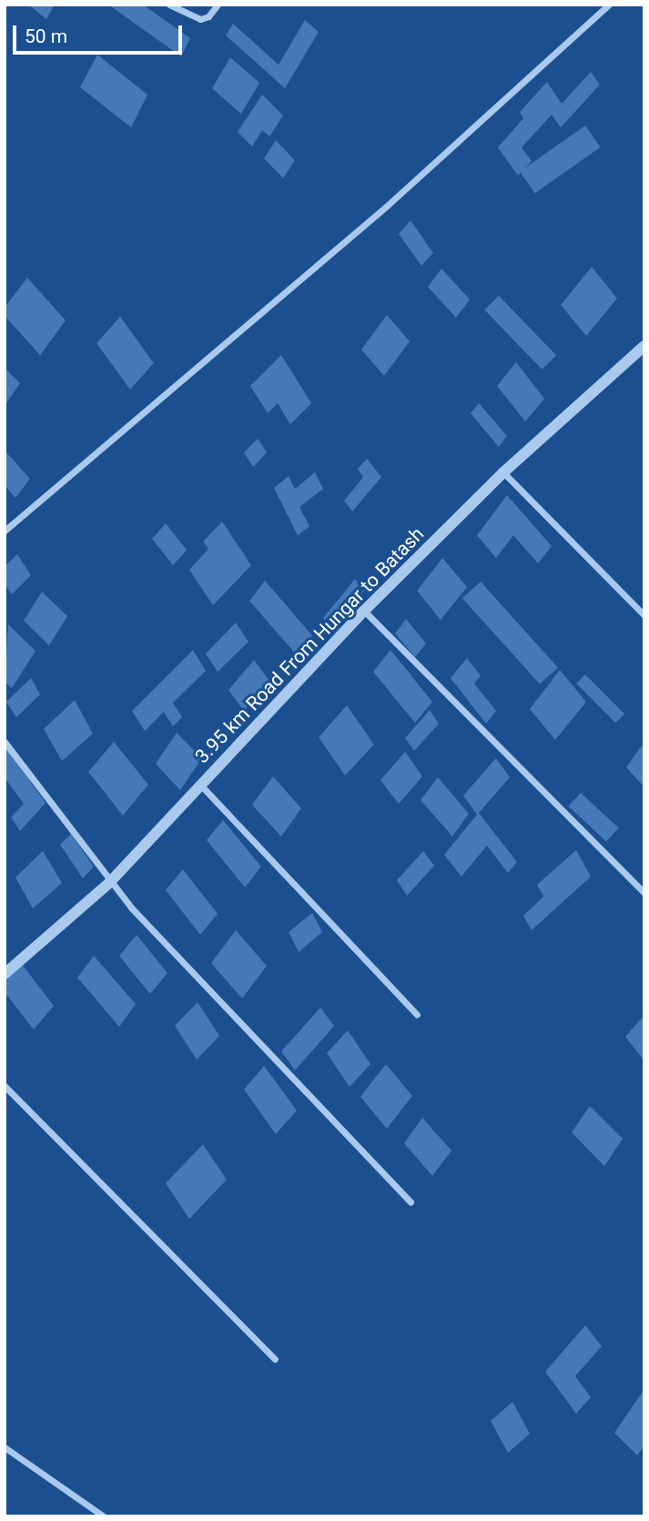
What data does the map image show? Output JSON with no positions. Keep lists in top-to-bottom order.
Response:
{
  "streets": {
    "street": ["3.95 km Road From Hungar to Batash"]
  },
  "scale_bar": "50 m"
}
